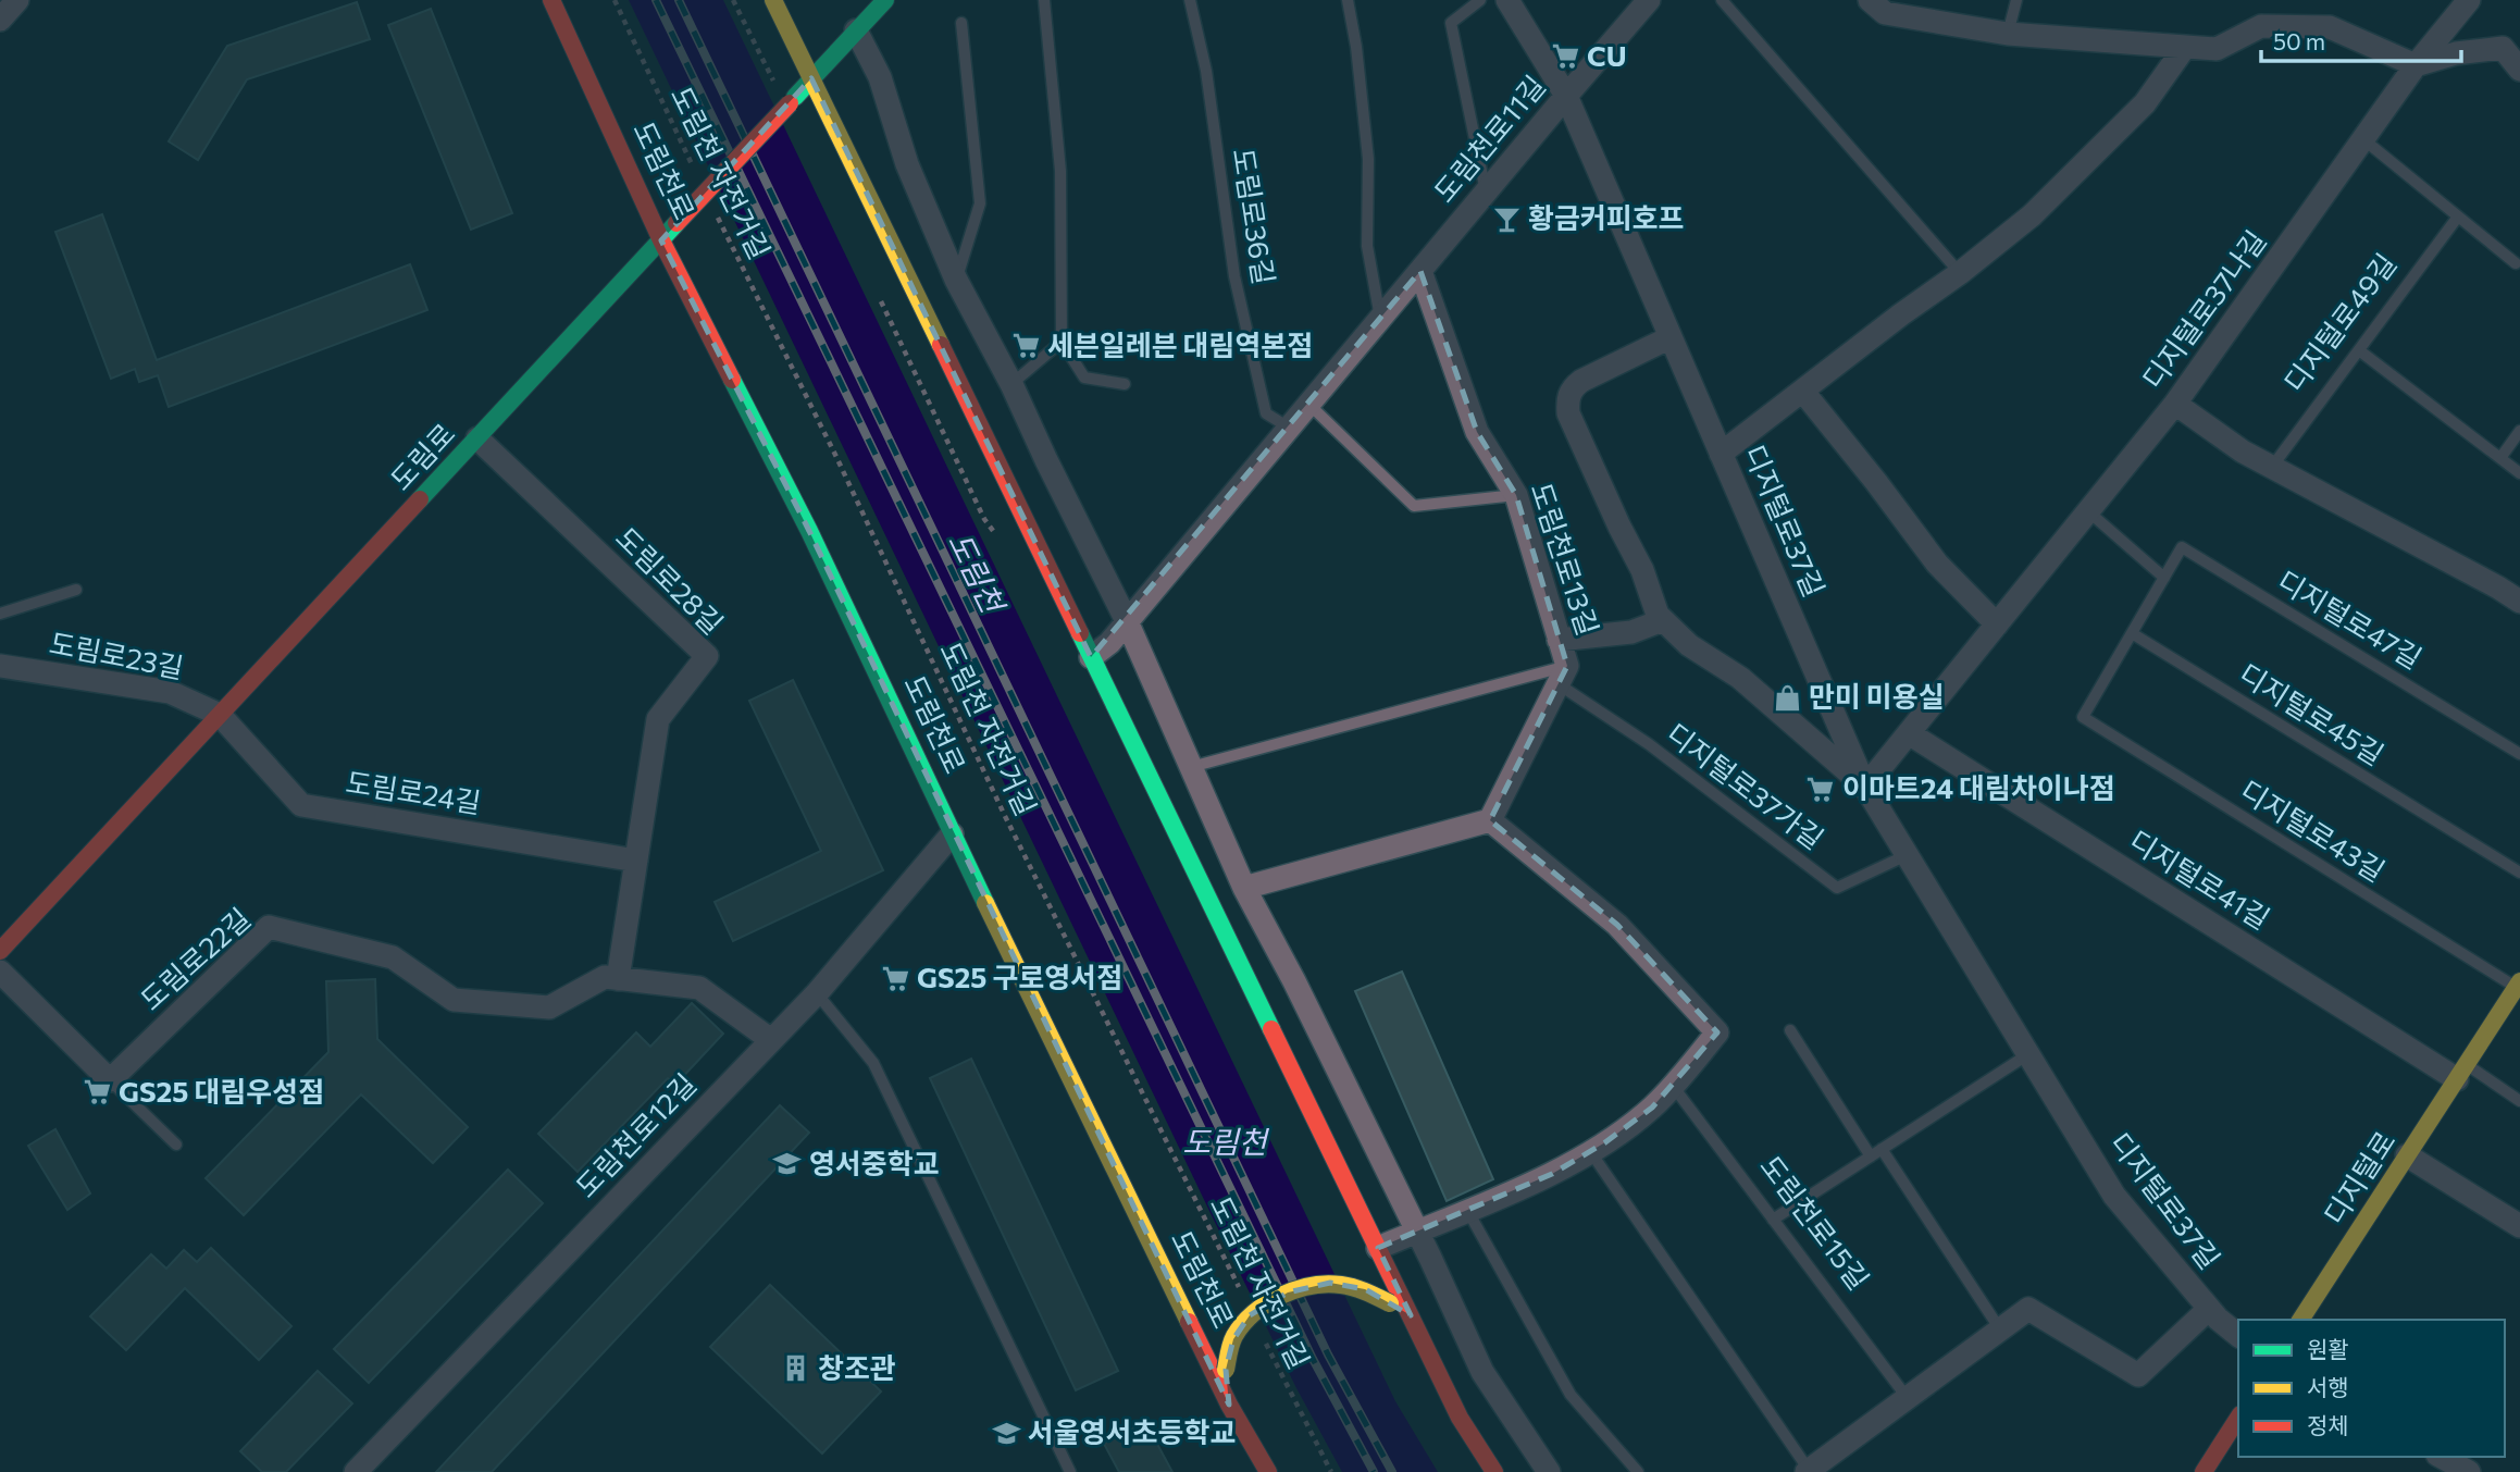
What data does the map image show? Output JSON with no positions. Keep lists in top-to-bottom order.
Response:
{
  "streets": {
    "main road": ["도림천로", "도림로", "디지털로"],
    "street": [
      "도림천로11길",
      "디지털로37나길",
      "디지털로37길",
      "도림천로13길",
      "도림로28길",
      "도림로23길",
      "도림로24길",
      "디지털로41길",
      "도림로22길",
      "도림천로12길"
    ],
    "lane": [
      "도림로36길",
      "디지털로49길",
      "디지털로47길",
      "디지털로45길",
      "디지털로37가길",
      "디지털로43길",
      "도림천로15길"
    ],
    "path": ["도림천 자전거길"]
  },
  "crossings": [
    ["도림천로11길", "도림로36길"],
    ["도림천로11길", "디지털로37길"],
    ["도림천로11길", "도림천로13길"],
    ["도림천로", "도림로"],
    ["도림천로", "도림천로12길"],
    ["디지털로37나길", "디지털로37길"],
    ["디지털로37나길", "디지털로41길"],
    ["도림로", "도림로28길"],
    ["도림로", "도림로23길"],
    ["도림로", "도림로24길"],
    ["디지털로37길", "디지털로37가길"],
    ["도림천로13길", "디지털로37가길"],
    ["도림로28길", "도림로24길"],
    ["도림로28길", "도림로22길"],
    ["도림로23길", "도림로24길"],
    ["디지털로45길", "디지털로43길"],
    ["디지털로43길", "디지털로"],
    ["디지털로41길", "디지털로"],
    ["도림로22길", "도림천로12길"]
  ],
  "water": ["도림천"],
  "places": {
    "supermarket": [
      "CU",
      "세븐일레븐 대림역본점",
      "이마트24 대림차이나점",
      "GS25 구로영서점",
      "GS25 대림우성점"
    ],
    "bar": ["황금커피호프"],
    "shop": ["만미 미용실"],
    "school or university": ["영서중학교", "서울영서초등학교"],
    "building": ["창조관"]
  },
  "legend": ["원활", "서행", "정체"],
  "scale_bar": "50 m"
}
